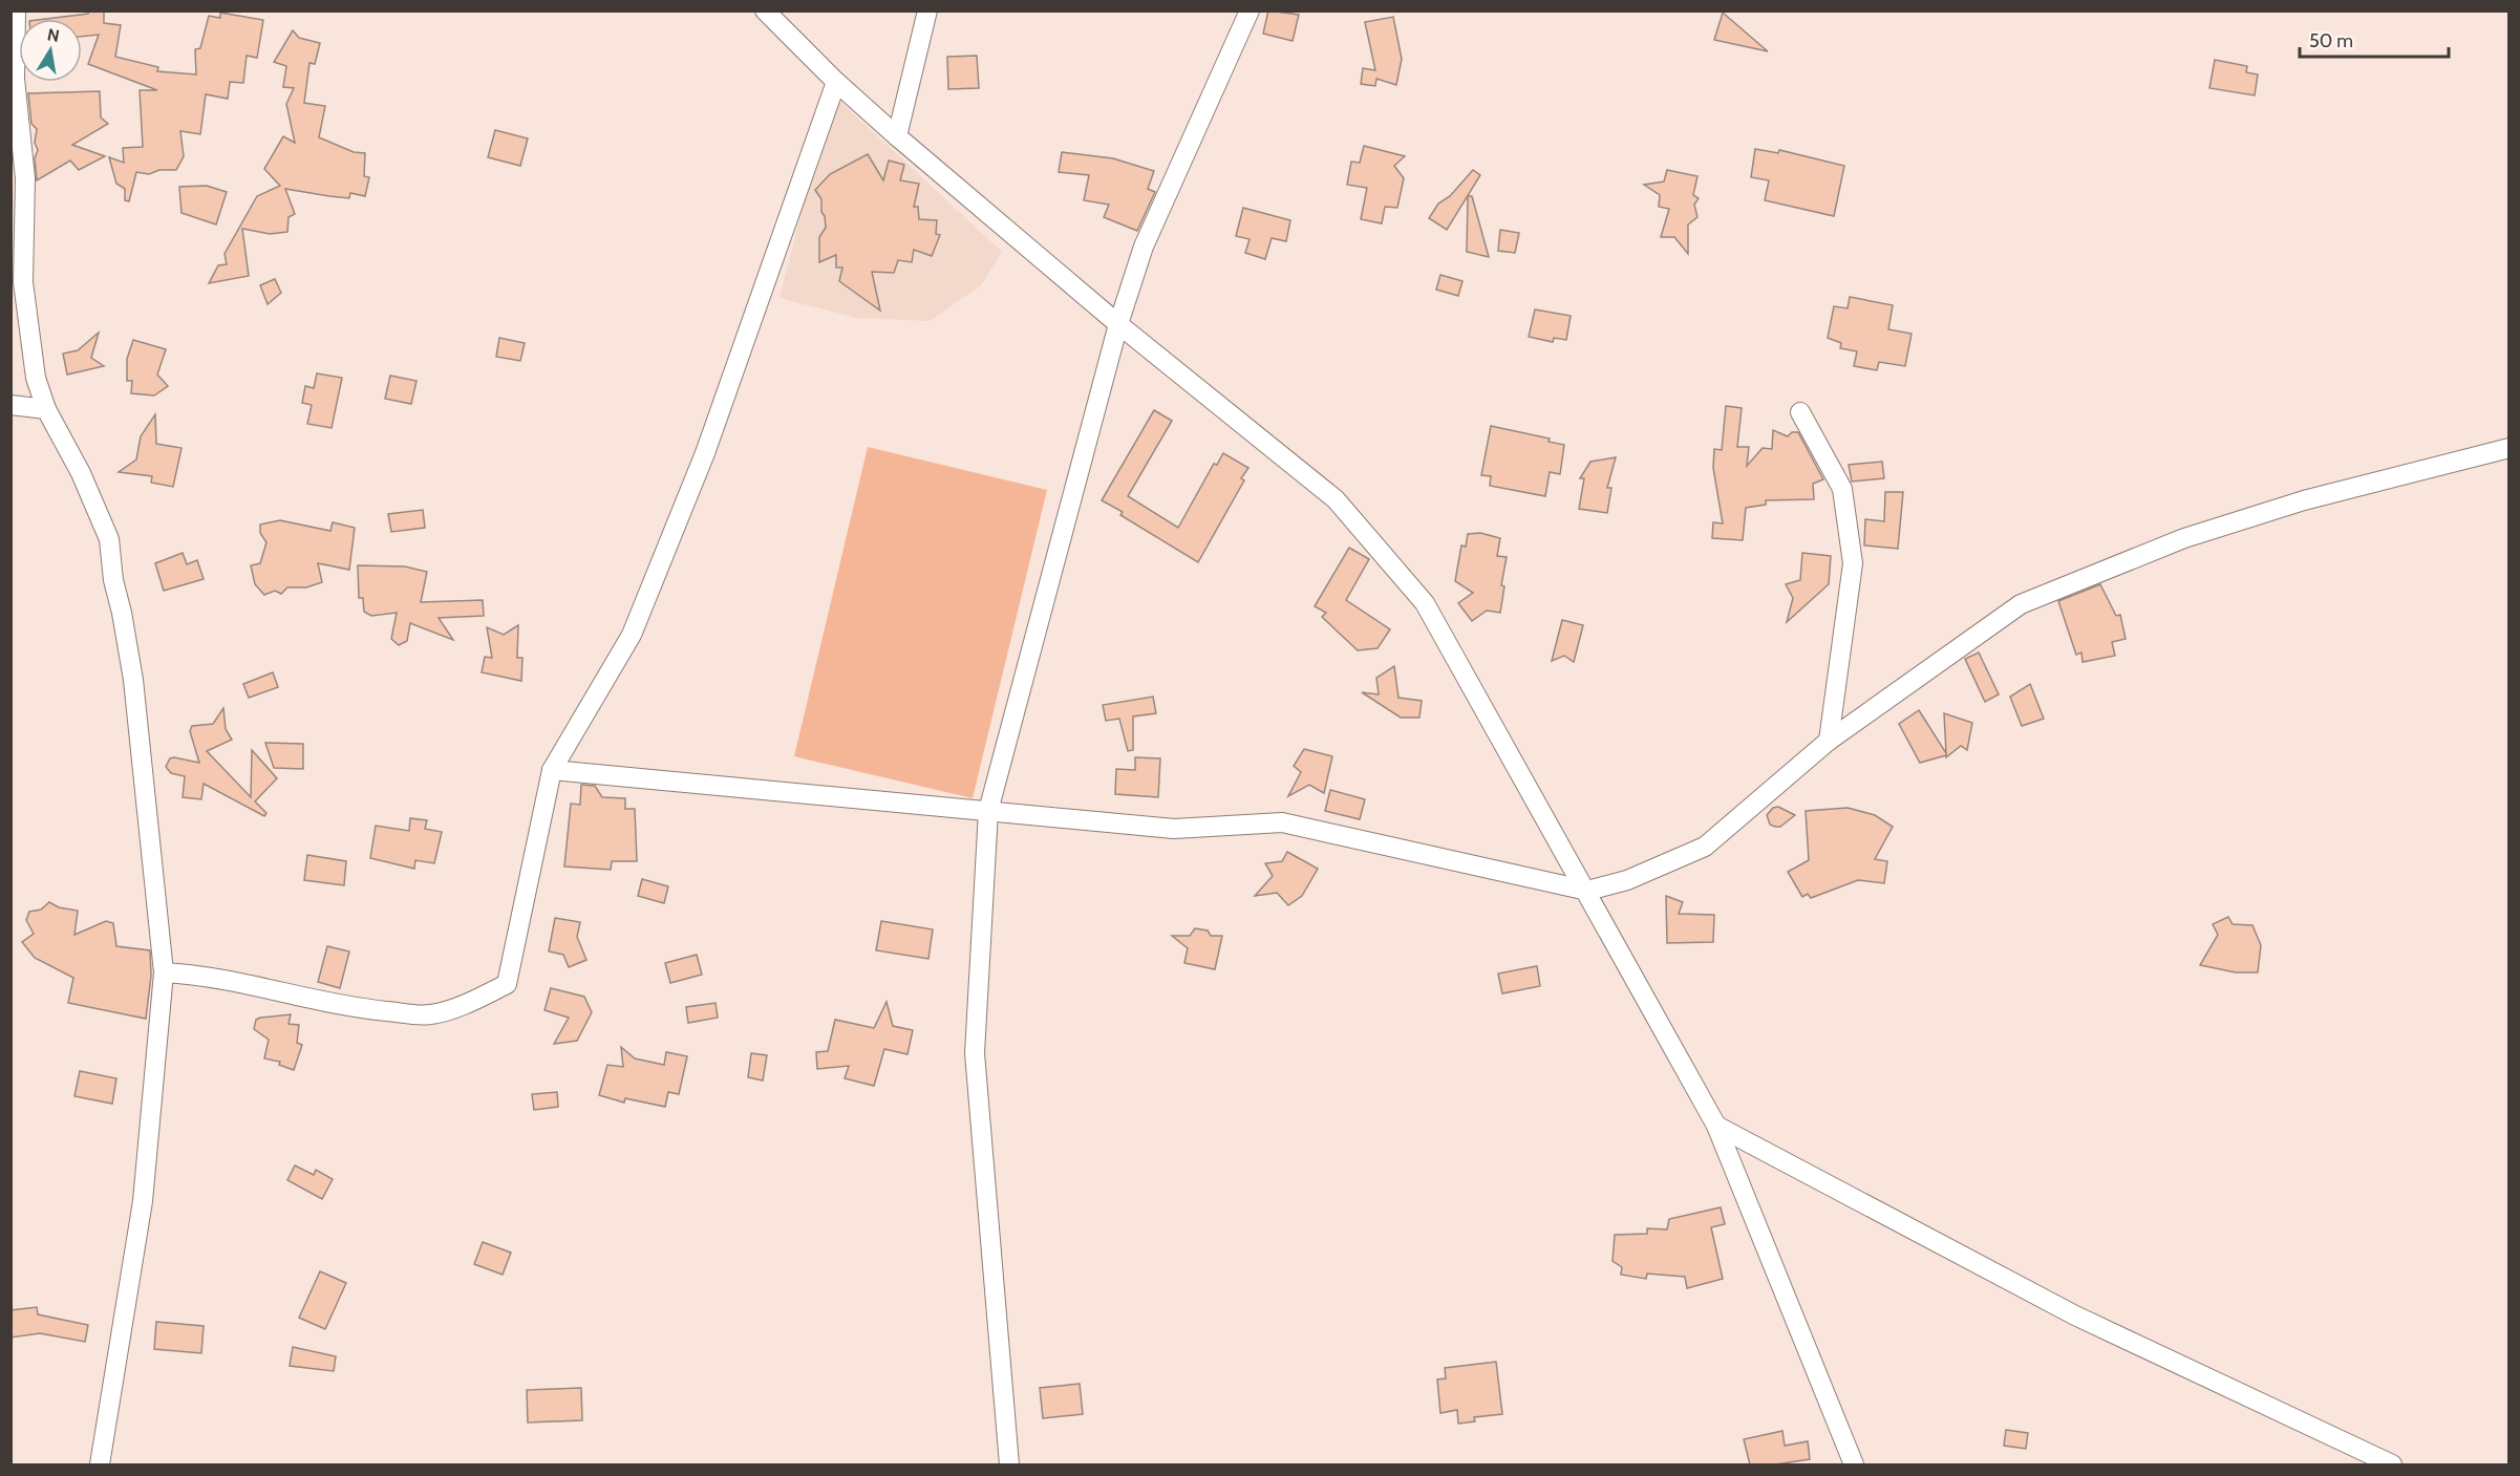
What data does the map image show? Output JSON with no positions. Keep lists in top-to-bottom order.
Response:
{
  "scale_bar": "50 m",
  "north": "top"
}
